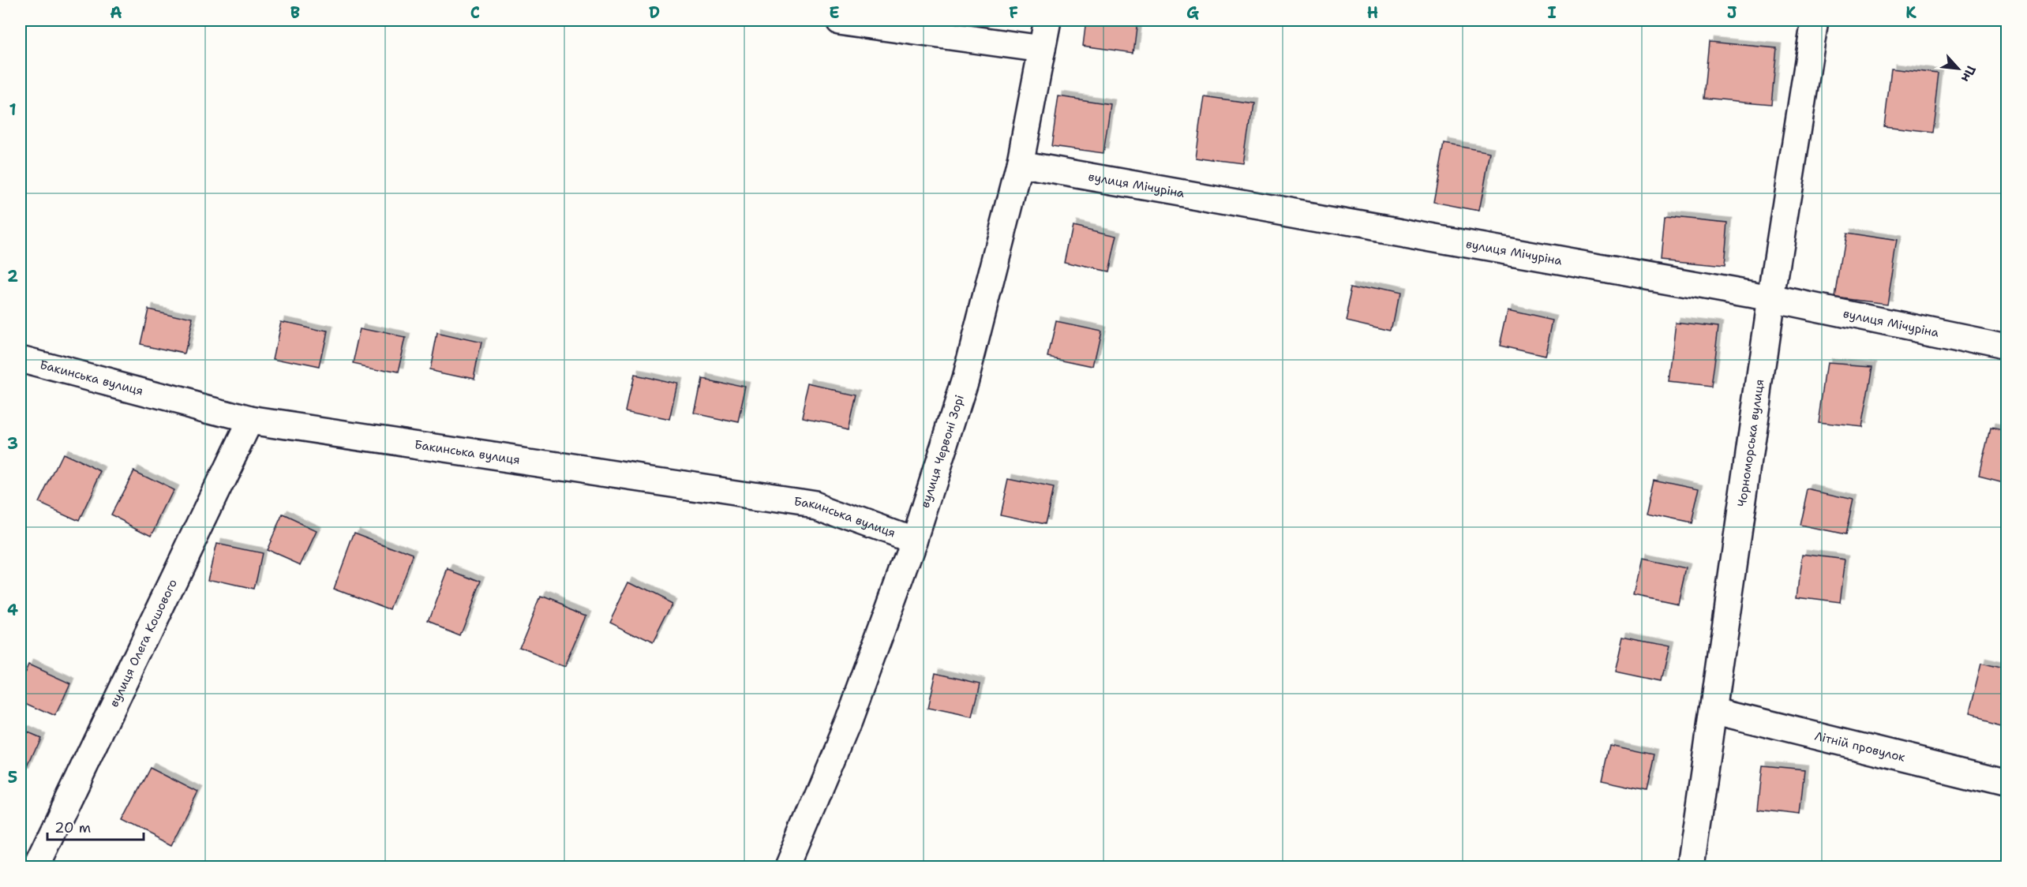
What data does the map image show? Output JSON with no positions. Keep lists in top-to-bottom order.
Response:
{
  "streets": {
    "street": [
      "вулиця Мічуріна",
      "Бакинська вулиця",
      "Чорноморська вулиця",
      "вулиця Червоні Зорі",
      "вулиця Олега Кошового",
      "Літній провулок"
    ]
  },
  "crossings": [
    ["вулиця Мічуріна", "Чорноморська вулиця"],
    ["вулиця Мічуріна", "вулиця Червоні Зорі"],
    ["Бакинська вулиця", "вулиця Червоні Зорі"],
    ["Бакинська вулиця", "вулиця Олега Кошового"],
    ["Чорноморська вулиця", "Літній провулок"]
  ],
  "scale_bar": "20 m",
  "north": "bottom right",
  "grid": {
    "columns": [
      "A",
      "B",
      "C",
      "D",
      "E",
      "F",
      "G",
      "H",
      "I",
      "J",
      "K"
    ],
    "rows": [
      "1",
      "2",
      "3",
      "4",
      "5"
    ]
  }
}
